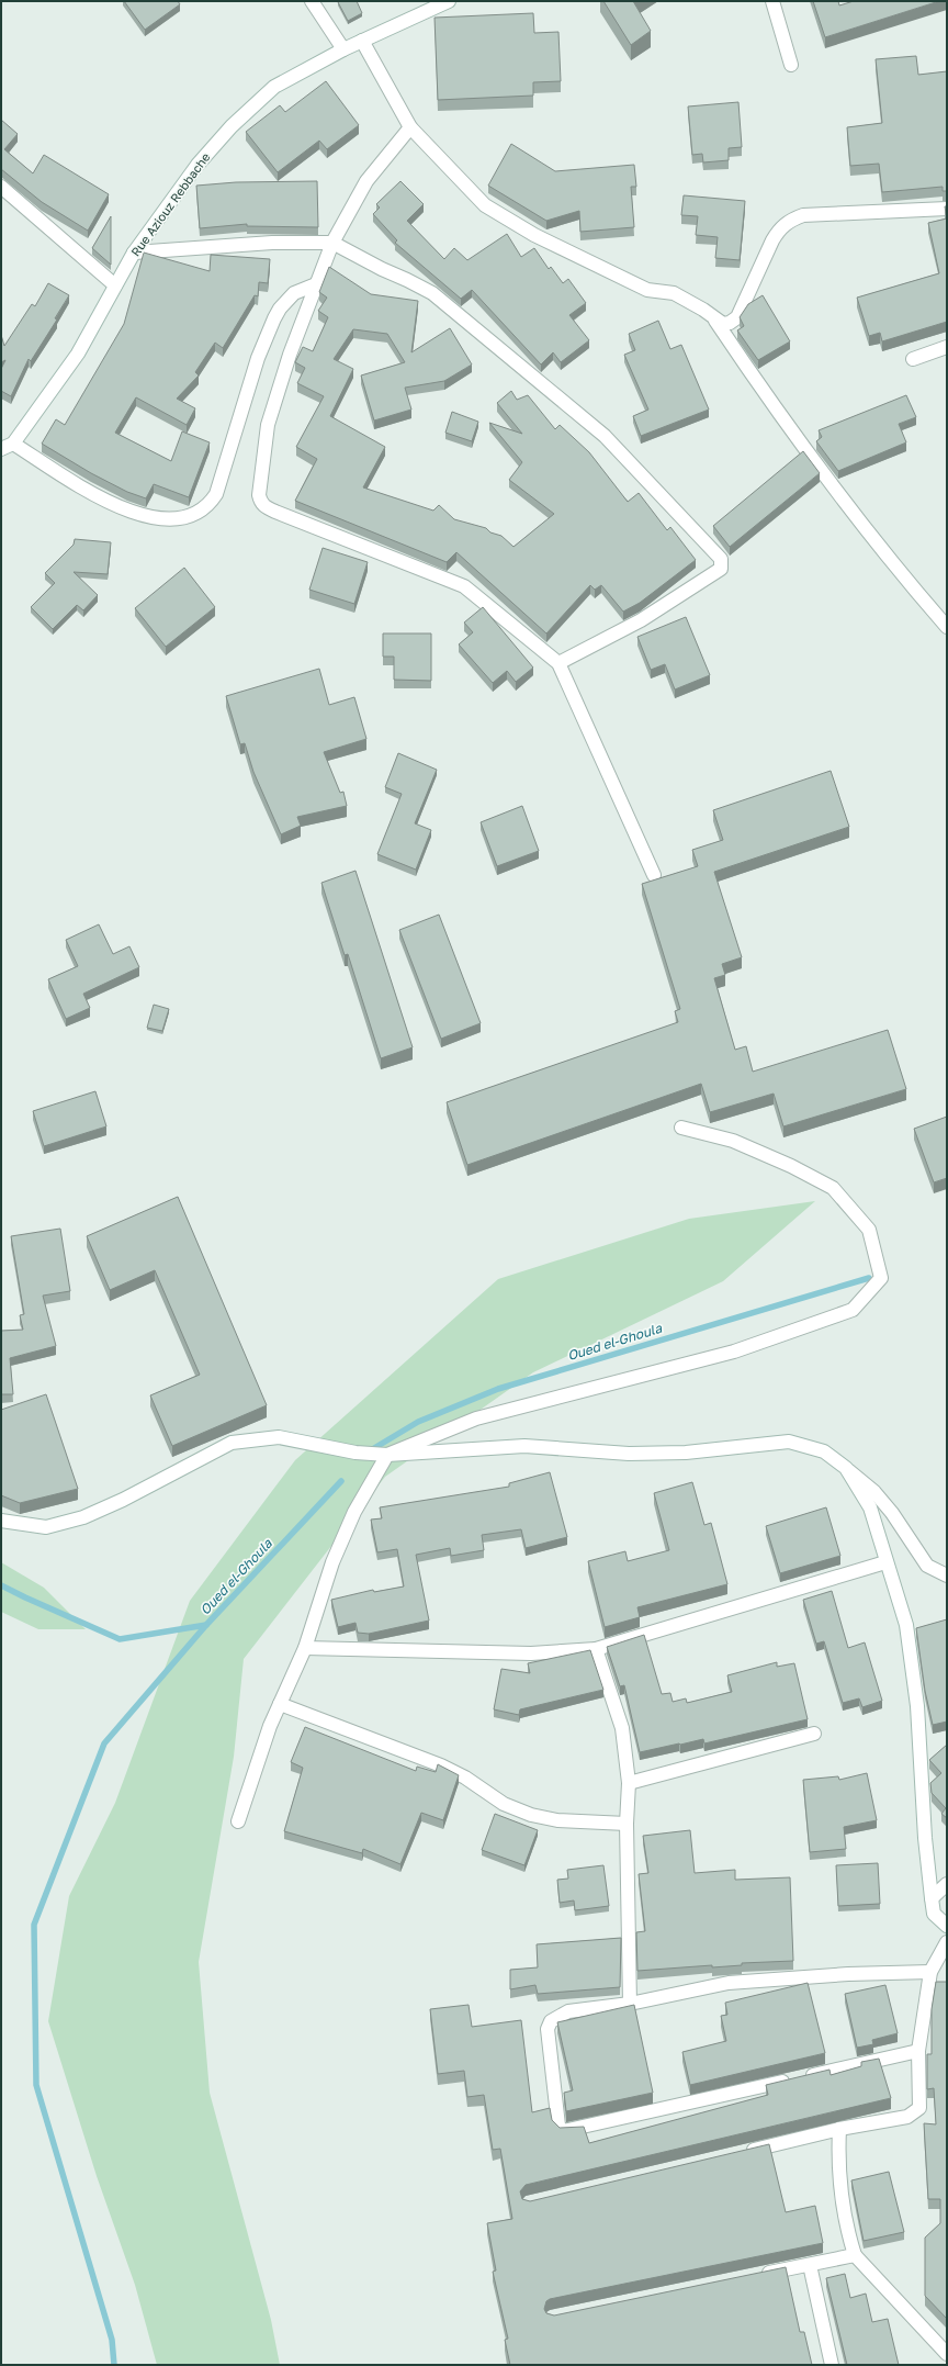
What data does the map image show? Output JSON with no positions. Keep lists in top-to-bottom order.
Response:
{
  "streets": {
    "street": ["Rue Aziouz Rebbache"]
  },
  "water": ["Oued el-Ghoula"]
}
